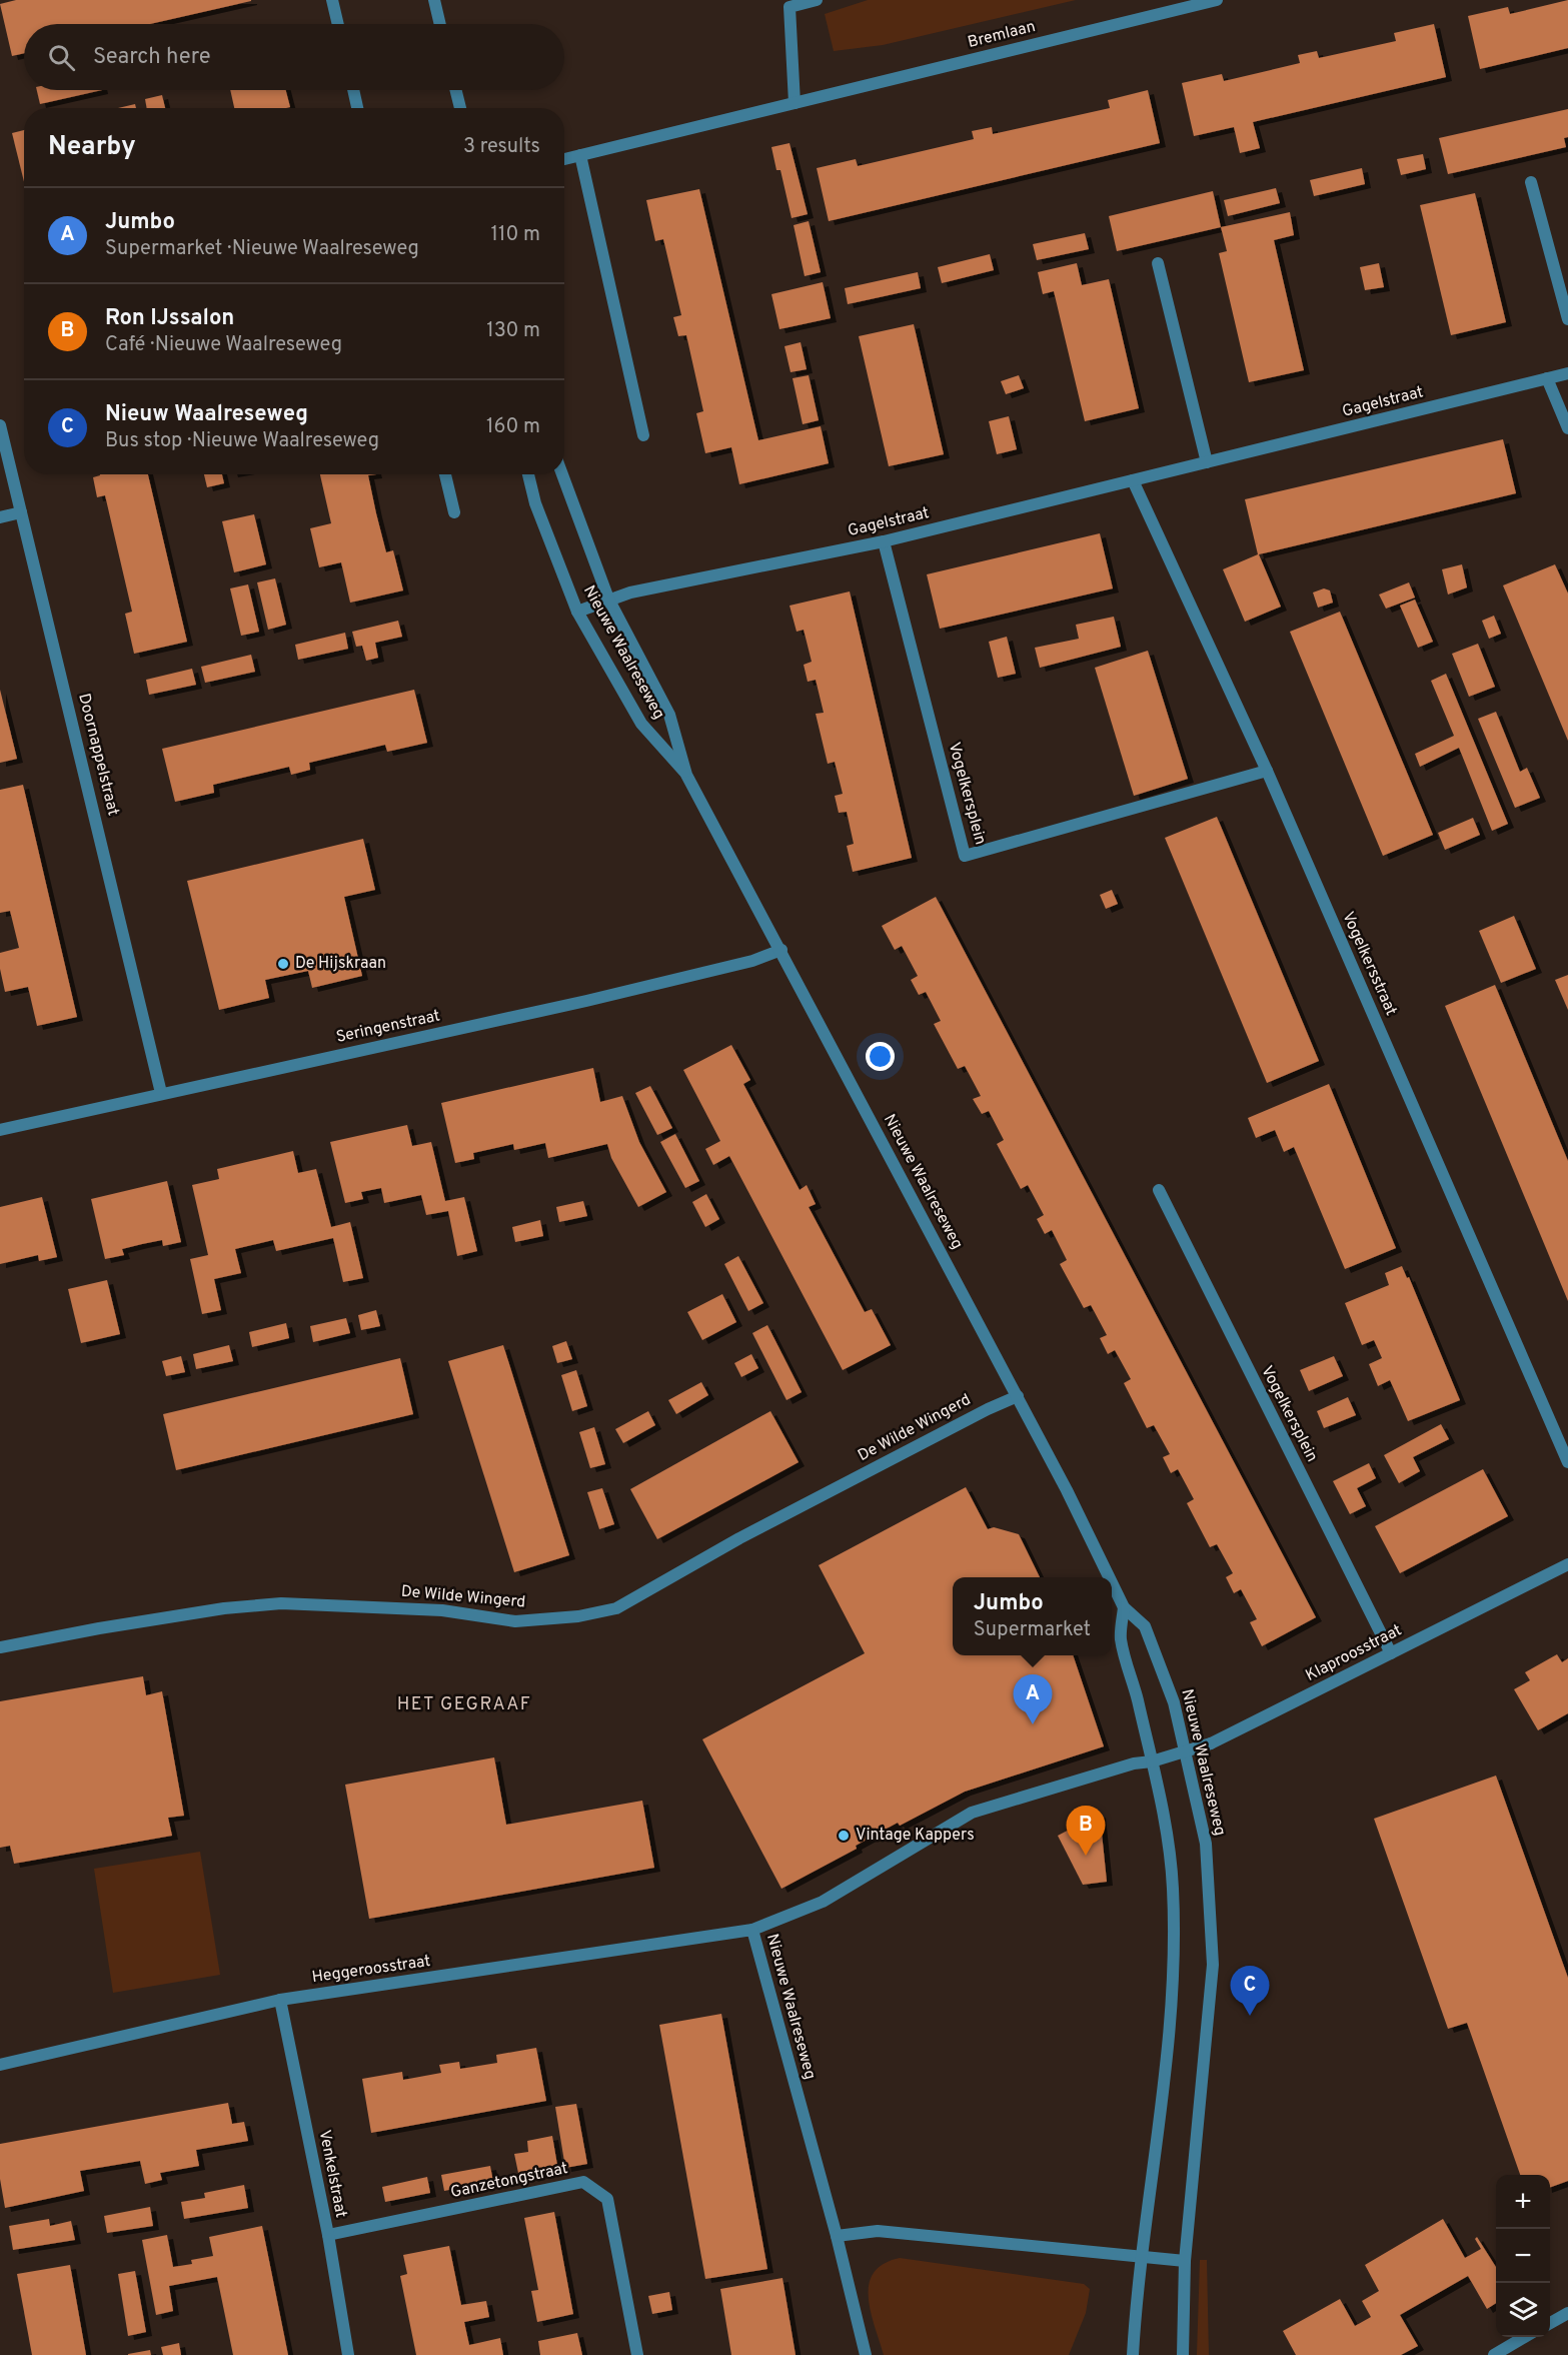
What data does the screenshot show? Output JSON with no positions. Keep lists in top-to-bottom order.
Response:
{
  "streets": {
    "street": [
      "Bremlaan",
      "Gagelstraat",
      "Nieuwe Waalreseweg",
      "Doornappelstraat",
      "Vogelkersplein",
      "Vogelkersstraat",
      "Seringenstraat",
      "De Wilde Wingerd",
      "Klaproosstraat",
      "Heggeroosstraat",
      "Venkelstraat",
      "Ganzetongstraat"
    ]
  },
  "crossings": [
    ["Gagelstraat", "Nieuwe Waalreseweg"],
    ["Gagelstraat", "Vogelkersplein"],
    ["Gagelstraat", "Vogelkersstraat"],
    ["Nieuwe Waalreseweg", "Seringenstraat"],
    ["Nieuwe Waalreseweg", "De Wilde Wingerd"],
    ["Nieuwe Waalreseweg", "Klaproosstraat"],
    ["Nieuwe Waalreseweg", "Heggeroosstraat"],
    ["Doornappelstraat", "Seringenstraat"],
    ["Vogelkersplein", "Vogelkersstraat"],
    ["Vogelkersplein", "Klaproosstraat"],
    ["Heggeroosstraat", "Venkelstraat"],
    ["Venkelstraat", "Ganzetongstraat"]
  ],
  "districts": ["HET GEGRAAF"],
  "places": ["De Hijskraan", "Vintage Kappers"],
  "page": {
    "search": "Search here",
    "heading": ["Nearby", "3 results"],
    "list": [
      {
        "mark": "A",
        "name": "Jumbo",
        "note": "Supermarket · Nieuwe Waalreseweg",
        "value": "110 m"
      },
      {
        "mark": "B",
        "name": "Ron IJssalon",
        "note": "Café · Nieuwe Waalreseweg",
        "value": "130 m"
      },
      {
        "mark": "C",
        "name": "Nieuw Waalreseweg",
        "note": "Bus stop · Nieuwe Waalreseweg",
        "value": "160 m"
      }
    ],
    "popup": ["Jumbo", "Supermarket"],
    "pins": ["A", "B", "C"],
    "map_buttons": ["+", "−"]
  }
}
